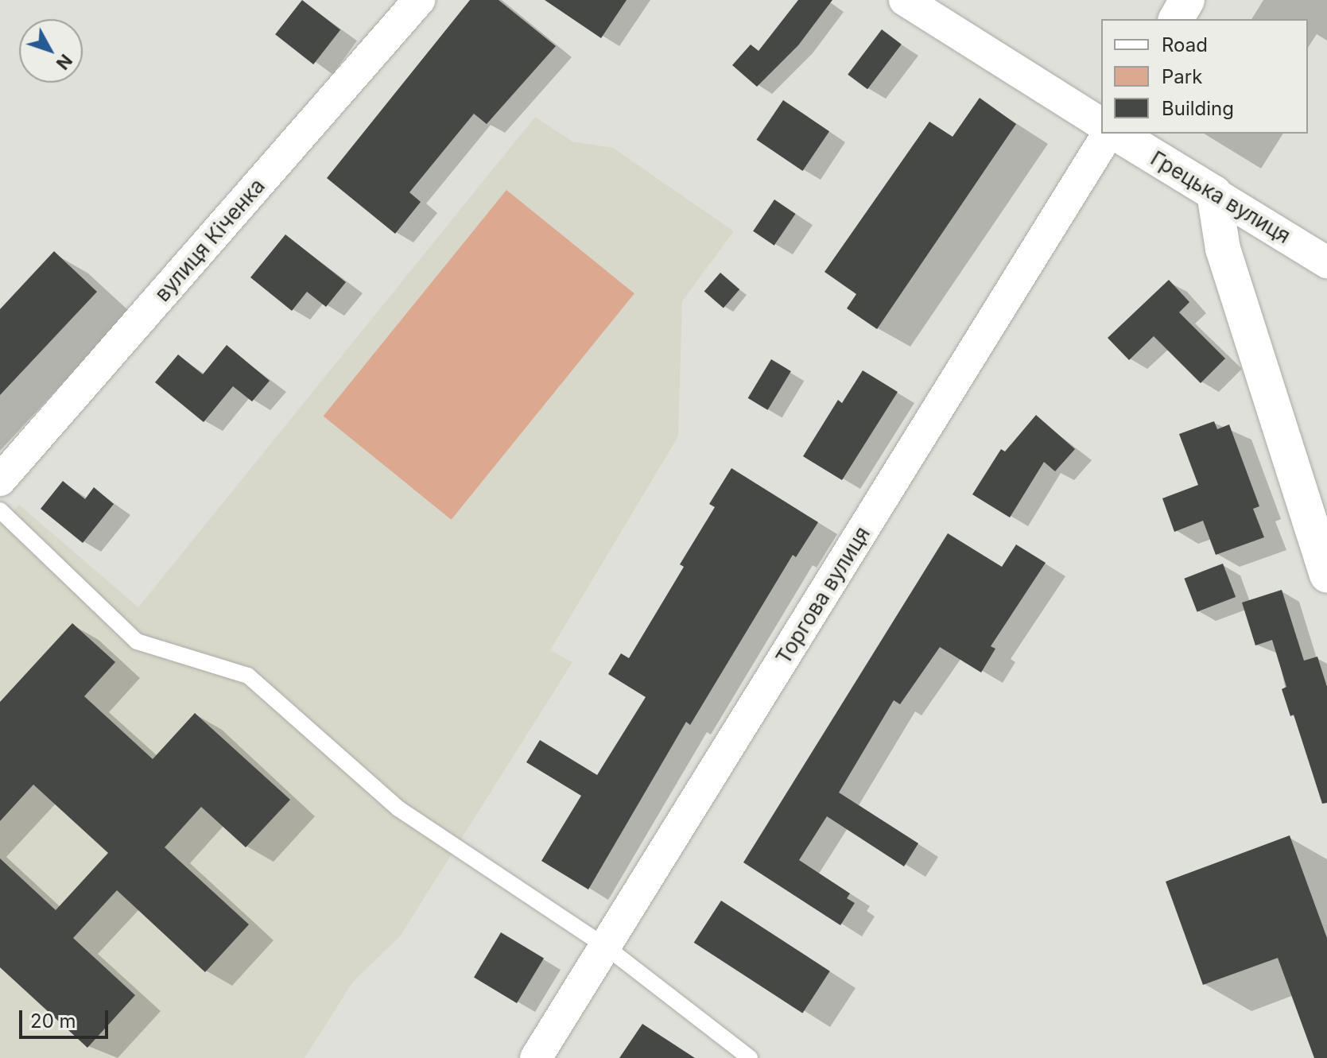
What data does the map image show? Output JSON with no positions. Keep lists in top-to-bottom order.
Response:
{
  "streets": {
    "main road": ["Грецька вулиця"],
    "street": ["вулиця Кіченка", "Торгова вулиця"]
  },
  "legend": ["Road", "Park", "Building"],
  "scale_bar": "20 m",
  "north": "bottom right"
}
